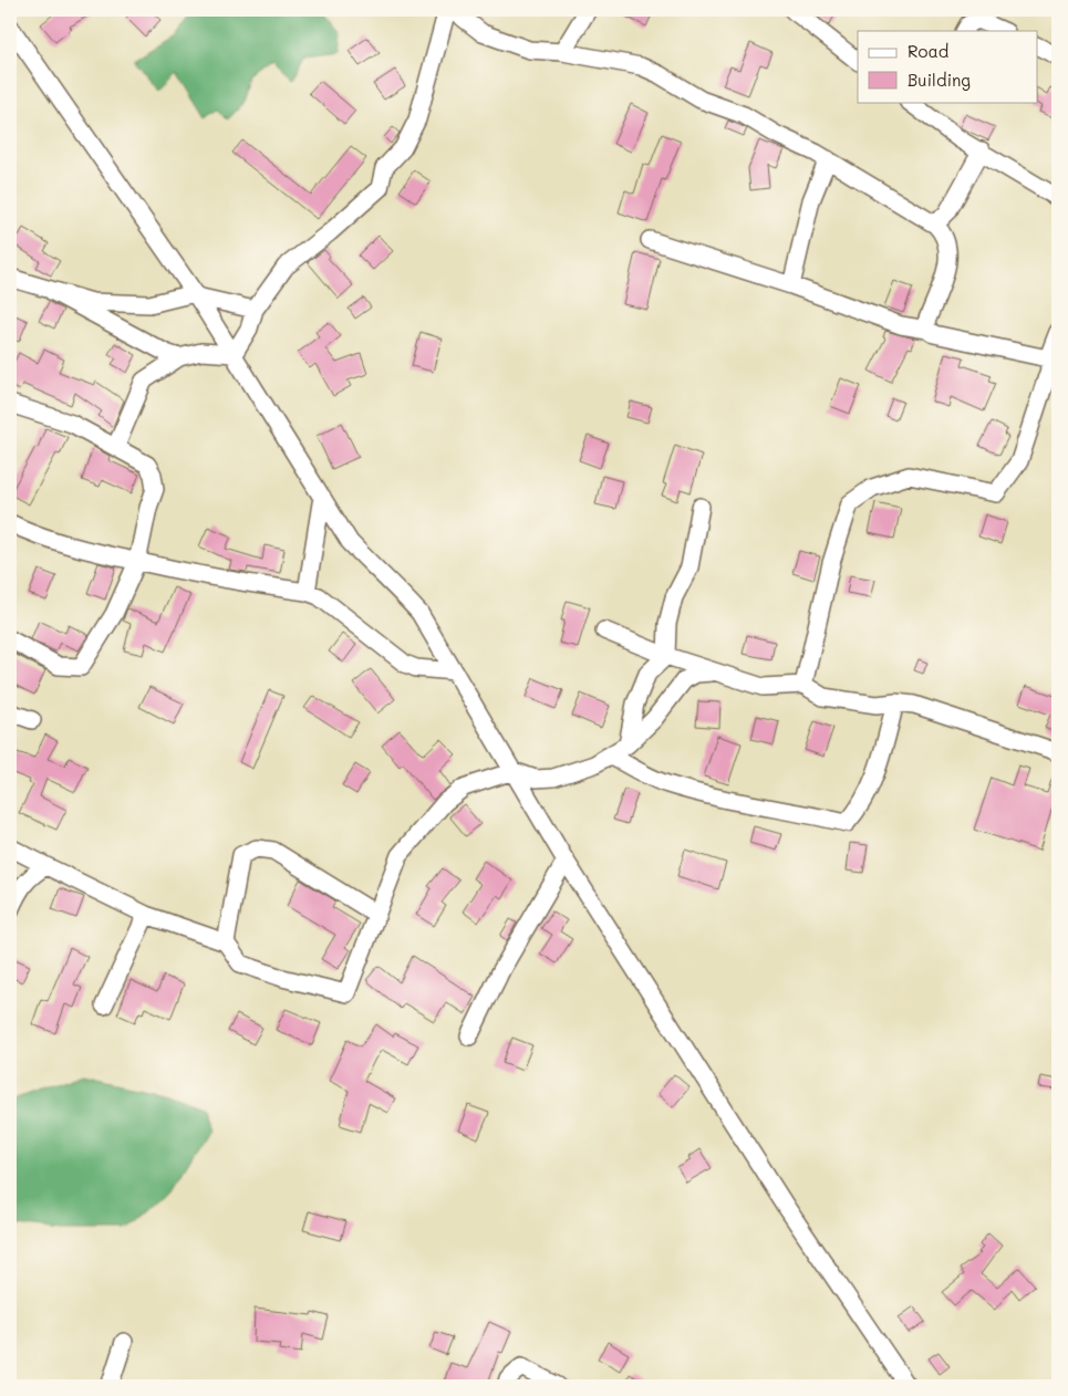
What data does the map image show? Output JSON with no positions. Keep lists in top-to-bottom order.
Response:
{
  "legend": ["Road", "Building"]
}
